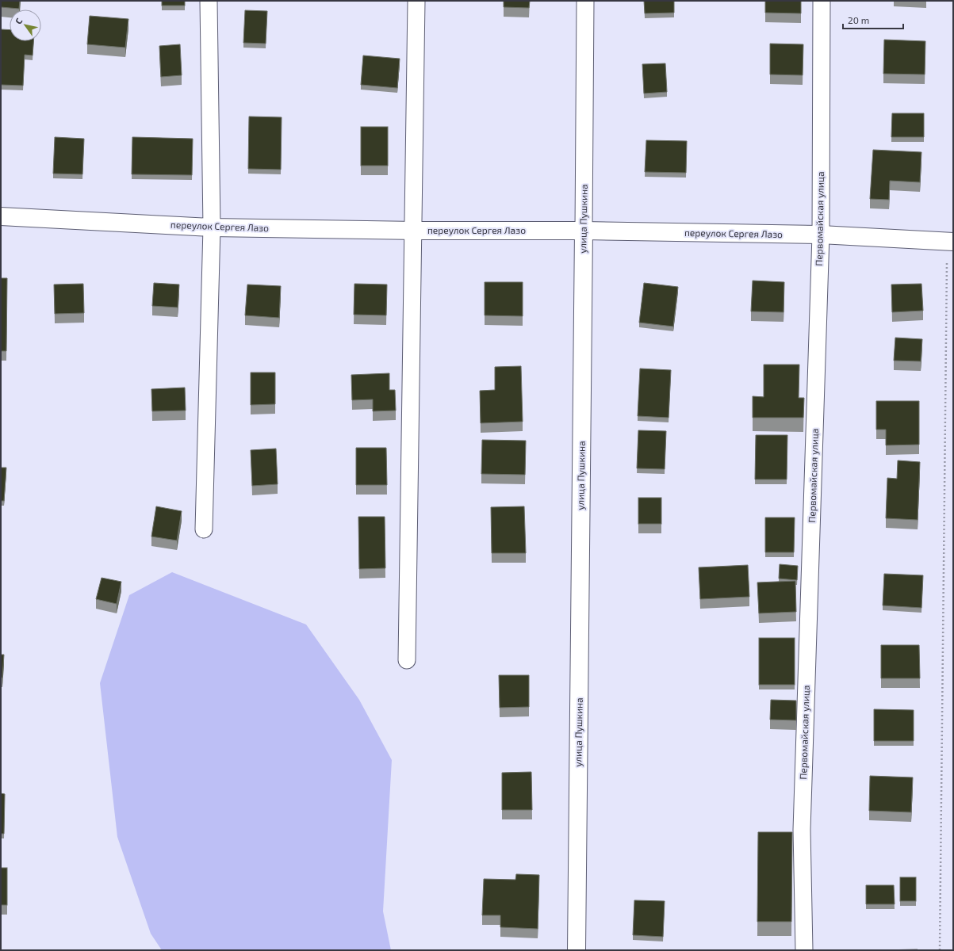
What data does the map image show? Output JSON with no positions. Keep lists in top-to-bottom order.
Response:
{
  "streets": {
    "street": ["улица Пушкина", "Первомайская улица", "переулок Сергея Лазо"]
  },
  "crossings": [
    ["улица Пушкина", "переулок Сергея Лазо"],
    ["Первомайская улица", "переулок Сергея Лазо"]
  ],
  "scale_bar": "20 m",
  "north": "top left"
}
